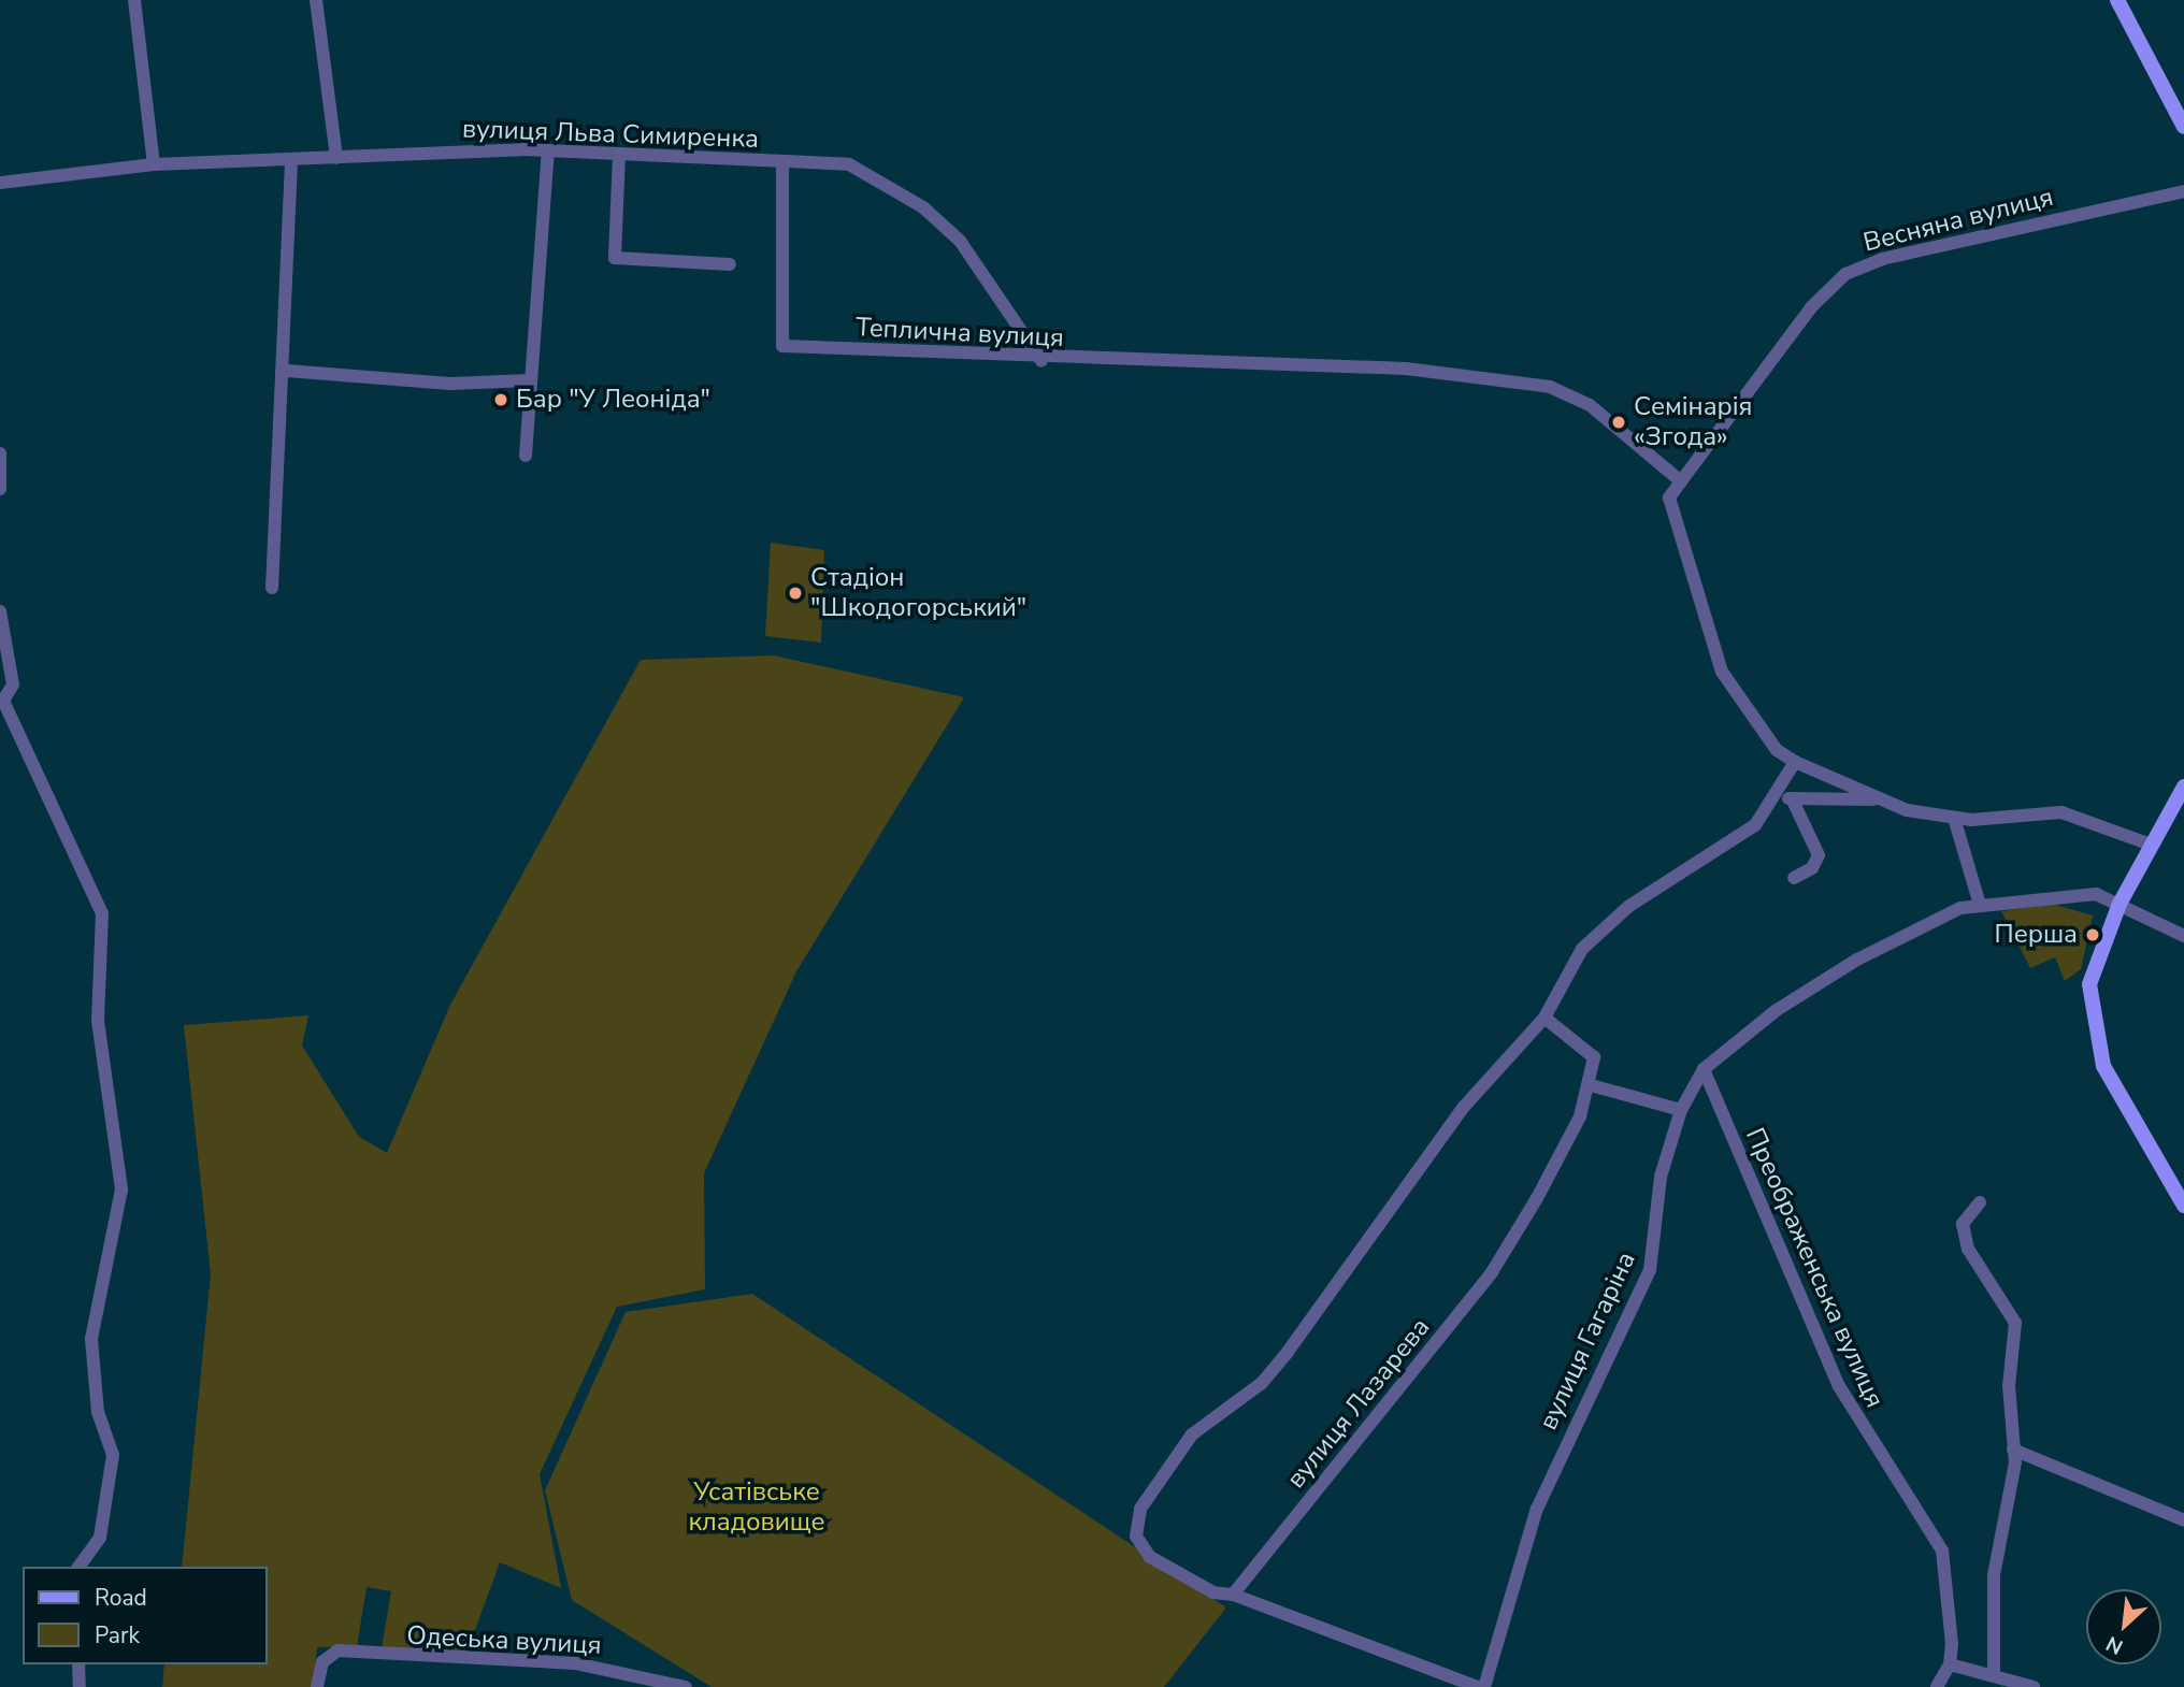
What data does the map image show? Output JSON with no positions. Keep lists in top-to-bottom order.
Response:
{
  "streets": {
    "street": [
      "вулиця Льва Симиренка",
      "Весняна вулиця",
      "Теплична вулиця",
      "Преображенська вулиця",
      "вулиця Гагаріна",
      "вулиця Лазарева",
      "Одеська вулиця"
    ]
  },
  "crossings": [
    ["вулиця Льва Симиренка", "Теплична вулиця"],
    ["Весняна вулиця", "Теплична вулиця"],
    ["Преображенська вулиця", "вулиця Гагаріна"]
  ],
  "parks": ["Усатівське кладовище"],
  "places": [
    "Бар \"У Леоніда\"",
    "Семінарія «Згода»",
    "Стадіон \"Шкодогорський\"",
    "Перша"
  ],
  "legend": ["Road", "Park"],
  "north": "bottom left"
}
